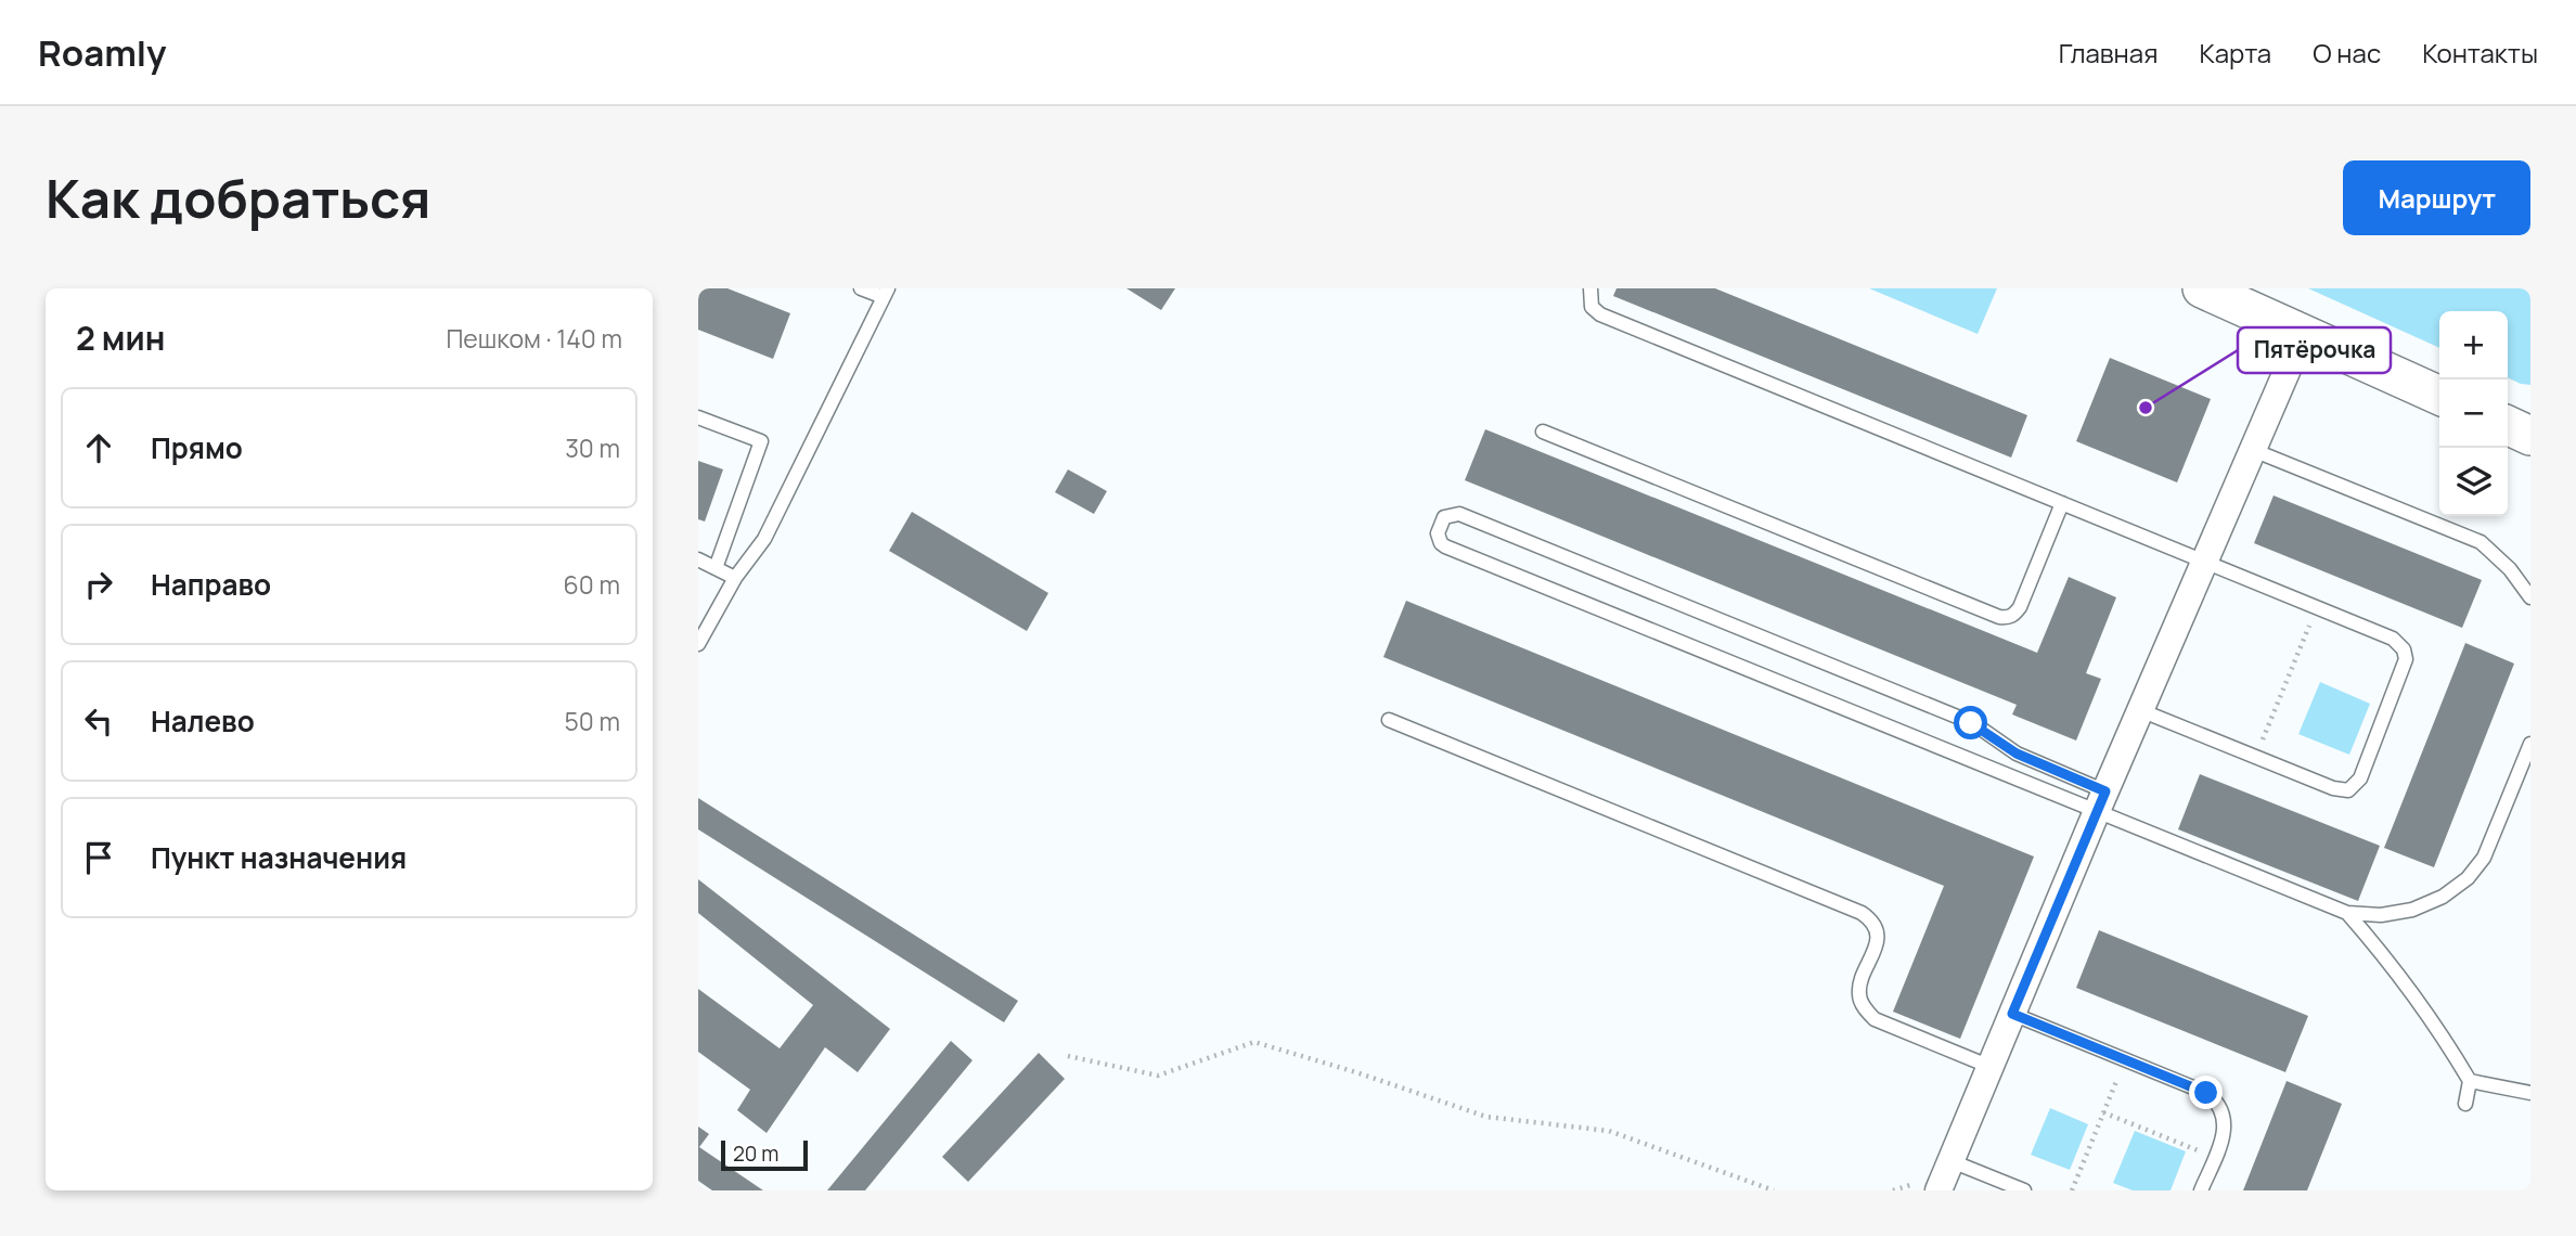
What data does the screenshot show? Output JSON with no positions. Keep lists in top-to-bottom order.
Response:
{
  "places": ["Пятёрочка"],
  "scale_bar": "20 m",
  "page": {
    "header": "Roamly",
    "nav": [
      "Главная",
      "Карта",
      "О нас",
      "Контакты"
    ],
    "buttons": "Маршрут",
    "title": "Как добраться",
    "heading": ["2 мин", "Пешком · 140 m"],
    "map_buttons": ["+", "−"],
    "list": [
      ["Прямо", "30 m"],
      ["Направо", "60 m"],
      ["Налево", "50 m"],
      "Пункт назначения"
    ],
    "scale": "20 m"
  }
}
